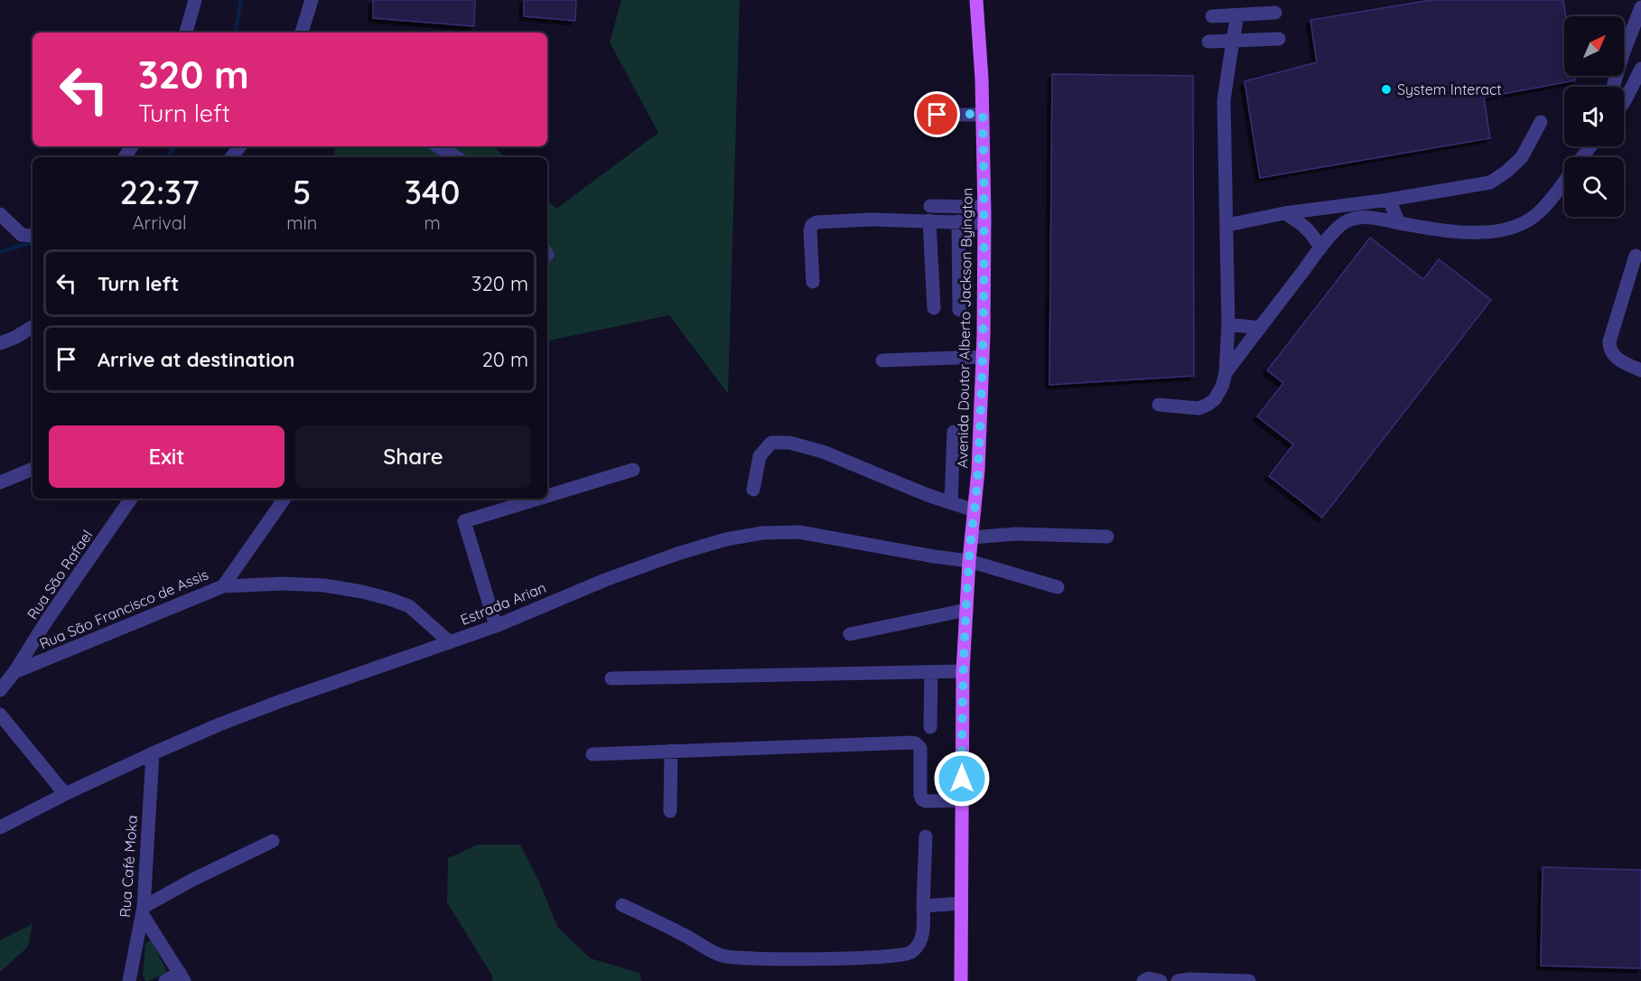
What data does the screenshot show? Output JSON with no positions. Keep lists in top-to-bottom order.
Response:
{
  "streets": {
    "main road": ["Avenida Doutor Alberto Jackson Byington"],
    "street": [
      "Rua São Rafael",
      "Estrada Arian",
      "Rua São Francisco de Assis",
      "Rua Café Moka"
    ]
  },
  "crossings": [
    ["Avenida Doutor Alberto Jackson Byington", "Estrada Arian"],
    ["Rua São Rafael", "Rua São Francisco de Assis"],
    ["Estrada Arian", "Rua São Francisco de Assis"],
    ["Estrada Arian", "Rua Café Moka"]
  ],
  "places": ["System Interact"],
  "north": "top right",
  "page": {
    "turn": ["320 m", "Turn left"],
    "eta": [
      "22:37",
      "Arrival",
      "5",
      "min",
      "340",
      "m"
    ],
    "list": [
      {
        "name": "Turn left",
        "value": "320 m"
      },
      {
        "name": "Arrive at destination",
        "value": "20 m"
      }
    ],
    "buttons": ["Exit", "Share"]
  }
}
